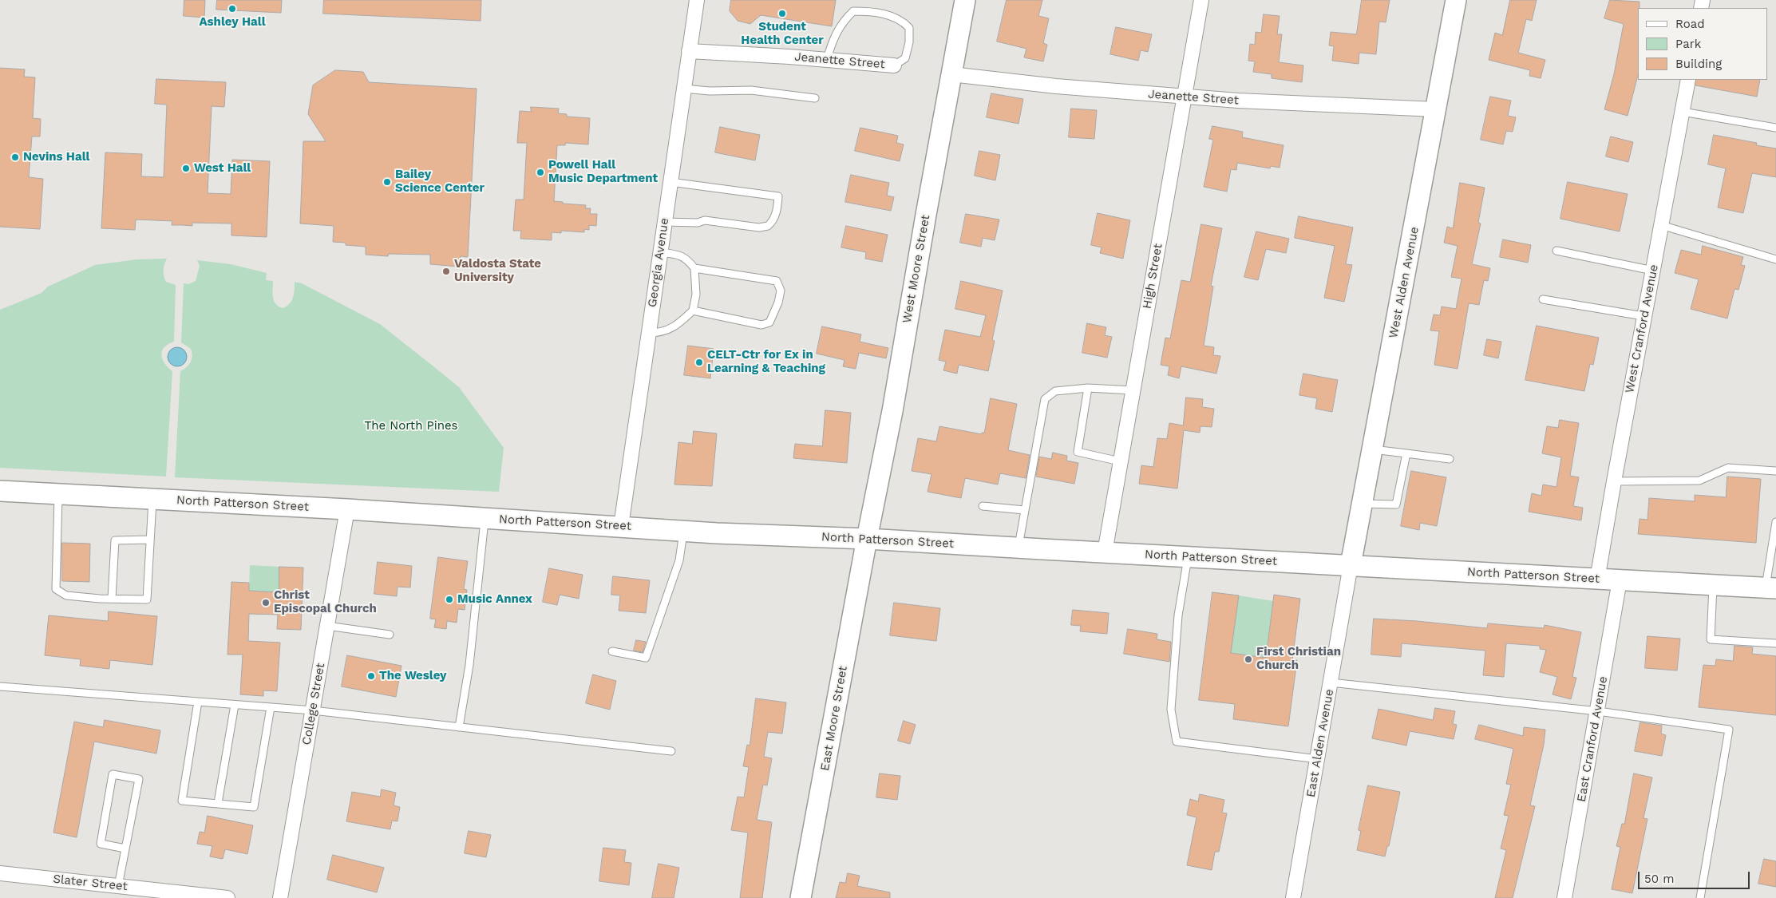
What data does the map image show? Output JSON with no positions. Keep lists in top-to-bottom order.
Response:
{
  "streets": {
    "main road": [
      "West Moore Street",
      "West Alden Avenue",
      "North Patterson Street",
      "East Moore Street"
    ],
    "street": [
      "Jeanette Street",
      "Georgia Avenue",
      "High Street",
      "West Cranford Avenue",
      "College Street",
      "East Cranford Avenue",
      "East Alden Avenue",
      "Slater Street"
    ]
  },
  "crossings": [
    ["Jeanette Street", "Georgia Avenue"],
    ["Jeanette Street", "West Moore Street"],
    ["Jeanette Street", "High Street"],
    ["Jeanette Street", "West Alden Avenue"],
    ["Georgia Avenue", "North Patterson Street"],
    ["West Moore Street", "North Patterson Street"],
    ["West Moore Street", "East Moore Street"],
    ["High Street", "North Patterson Street"],
    ["West Alden Avenue", "North Patterson Street"],
    ["West Alden Avenue", "East Alden Avenue"],
    ["West Cranford Avenue", "North Patterson Street"],
    ["North Patterson Street", "College Street"],
    ["North Patterson Street", "East Moore Street"],
    ["North Patterson Street", "East Cranford Avenue"],
    ["North Patterson Street", "East Alden Avenue"]
  ],
  "parks": ["The North Pines"],
  "places": [
    "Ashley Hall",
    "Student Health Center",
    "Nevins Hall",
    "West Hall",
    "Powell Hall Music Department",
    "Bailey Science Center",
    "Valdosta State University",
    "CELT-Ctr for Ex in Learning & Teaching",
    "Music Annex",
    "Christ Episcopal Church",
    "First Christian Church",
    "The Wesley"
  ],
  "legend": ["Road", "Park", "Building"],
  "scale_bar": "50 m"
}
